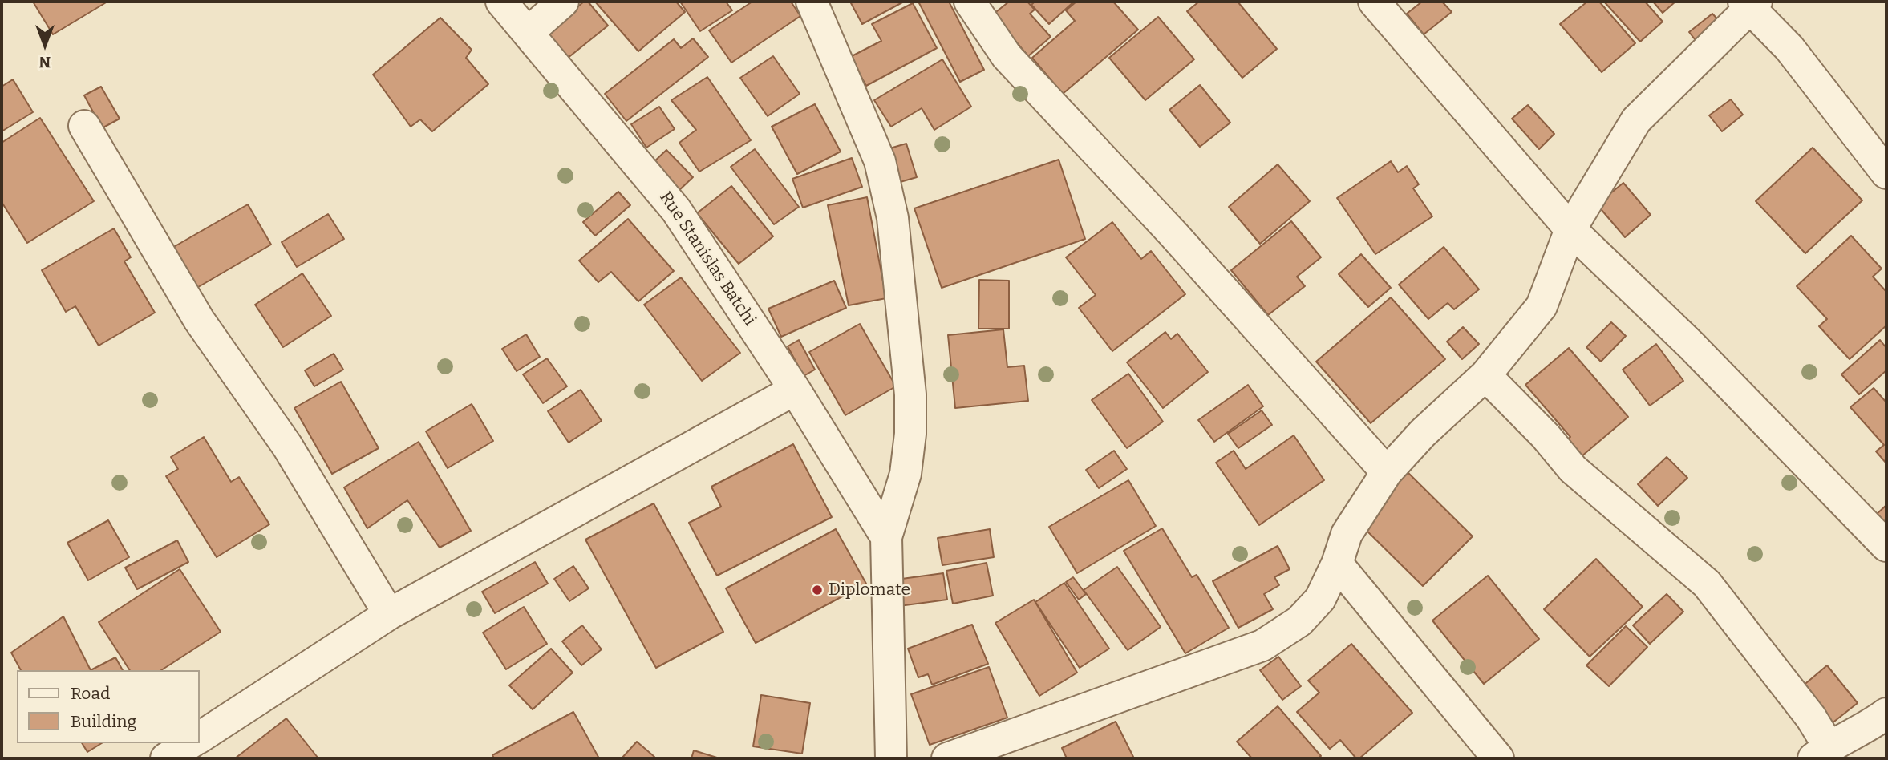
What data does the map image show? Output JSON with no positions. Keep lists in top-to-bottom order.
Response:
{
  "streets": {
    "street": ["Rue Stanislas Batchi"]
  },
  "places": ["Diplomate"],
  "legend": ["Road", "Building"],
  "north": "bottom"
}
